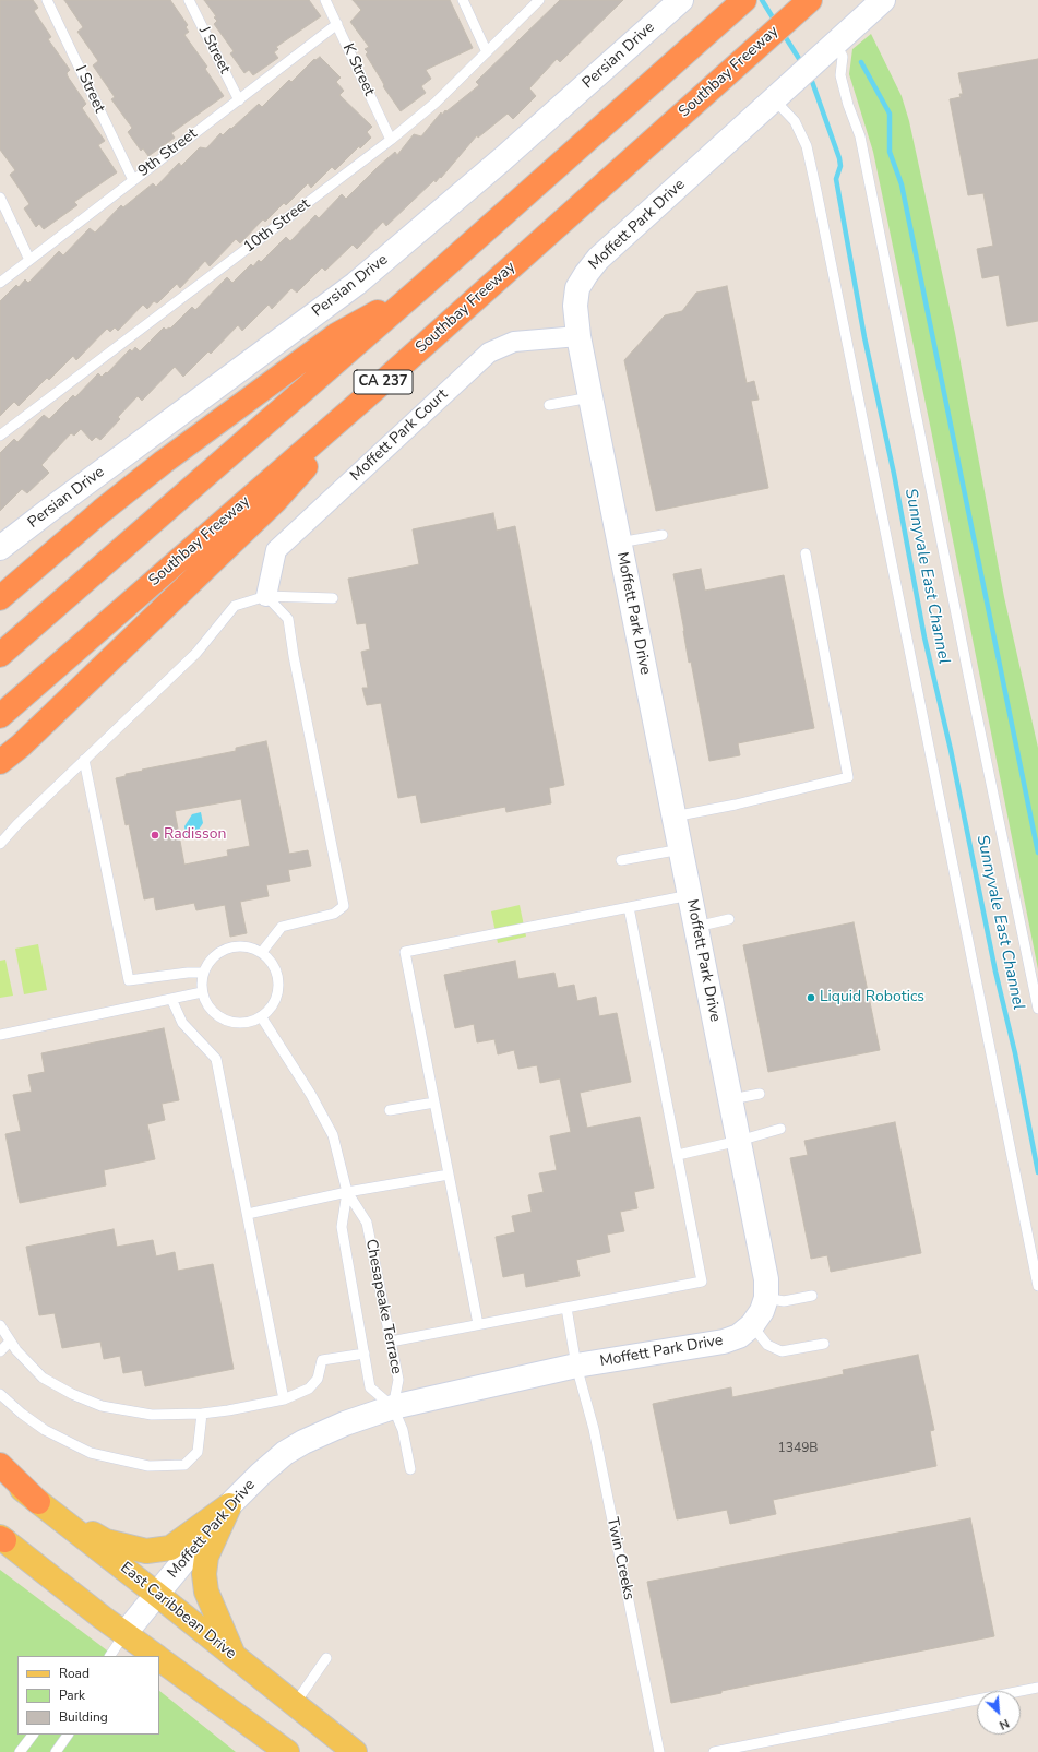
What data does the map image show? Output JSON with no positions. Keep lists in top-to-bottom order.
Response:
{
  "streets": {
    "highway": ["Southbay Freeway", "CA 237"],
    "main road": ["East Caribbean Drive"],
    "street": ["Persian Drive", "Moffett Park Drive", "Moffett Park Court"],
    "lane": [
      "J Street",
      "K Street",
      "I Street",
      "9th Street",
      "10th Street",
      "Chesapeake Terrace",
      "Twin Creeks"
    ]
  },
  "crossings": [
    ["J Street", "9th Street"],
    ["K Street", "9th Street"],
    ["K Street", "10th Street"],
    ["I Street", "9th Street"],
    ["Moffett Park Drive", "Moffett Park Court"],
    ["Moffett Park Drive", "Chesapeake Terrace"],
    ["Moffett Park Drive", "Twin Creeks"],
    ["Moffett Park Drive", "East Caribbean Drive"]
  ],
  "water": ["Sunnyvale East Channel"],
  "places": ["Radisson", "Liquid Robotics"],
  "house_numbers": ["1349B"],
  "legend": ["Road", "Park", "Building"],
  "north": "bottom right"
}
